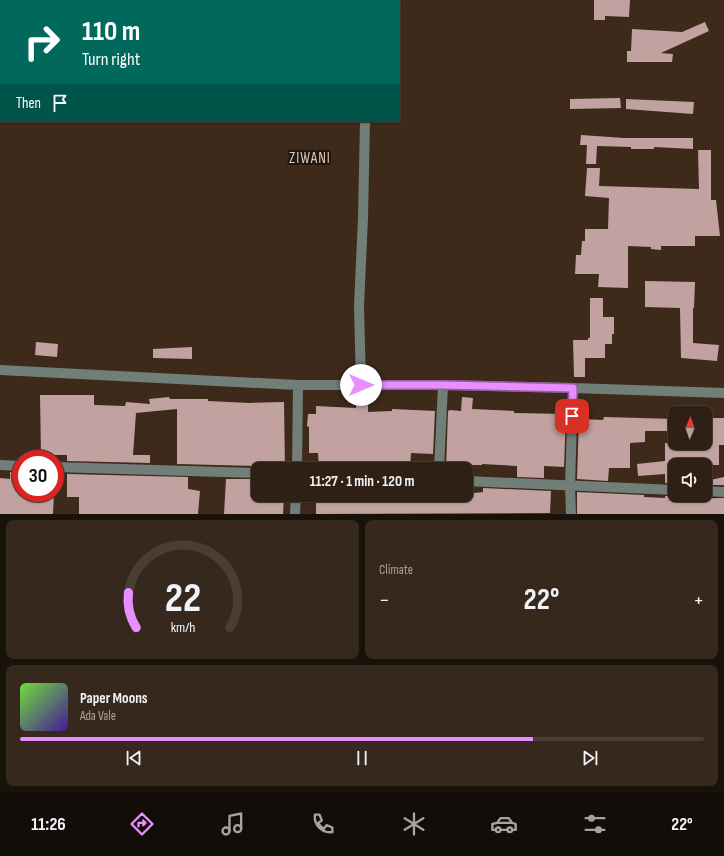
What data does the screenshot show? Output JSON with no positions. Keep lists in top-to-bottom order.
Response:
{
  "districts": ["ZIWANI"],
  "north": "top",
  "page": {
    "turn": ["110 m", "Turn right"],
    "then": "Then",
    "limit": "30",
    "trip": "11:27 · 1 min · 120 m",
    "tile": "Climate",
    "heat": ["−", "22°", "+"],
    "song": ["Paper Moons", "Ada Vale"],
    "tabs": ["11:26", "22°"],
    "gauge": ["22", "km/h"]
  }
}
